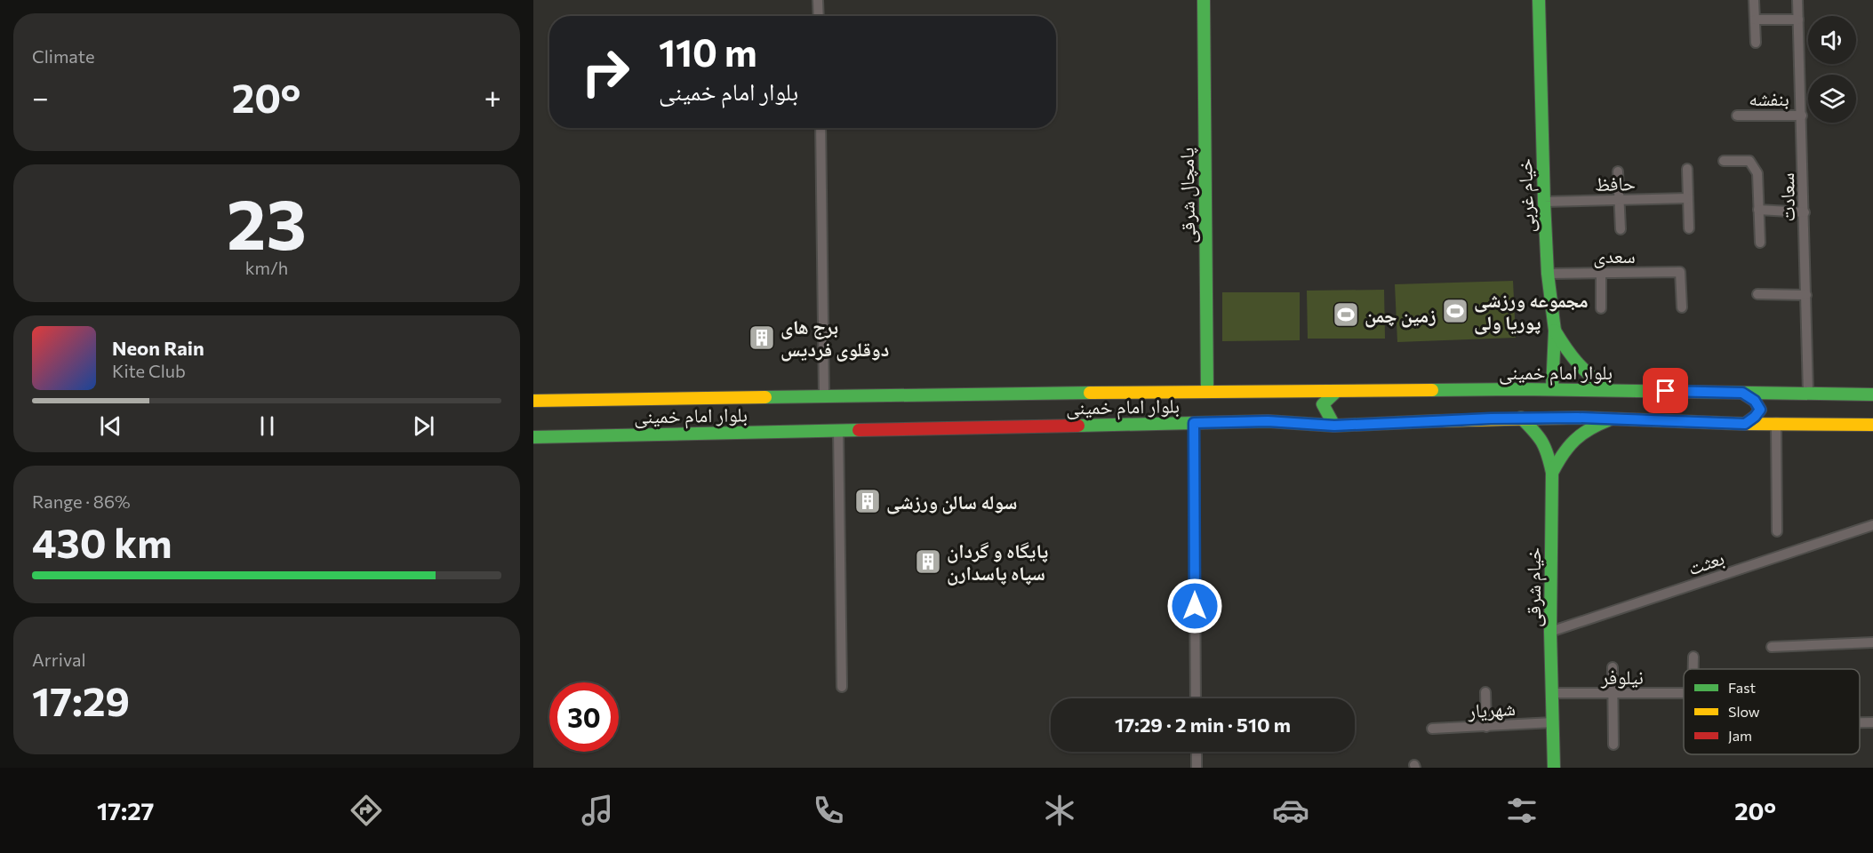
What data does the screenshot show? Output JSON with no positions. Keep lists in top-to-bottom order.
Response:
{
  "streets": {
    "main road": [
      "پامچال شرقی",
      "خیام غربی",
      "بلوار امام خمینی",
      "خیام شرقی"
    ],
    "street": [
      "بنفشه",
      "حافظ",
      "سعادت",
      "سعدی",
      "بعثت",
      "نیلوفر",
      "شهریار"
    ]
  },
  "crossings": [
    ["بنفشه", "سعادت"],
    ["حافظ", "خیام غربی"],
    ["پامچال شرقی", "بلوار امام خمینی"],
    ["خیام غربی", "سعدی"],
    ["خیام غربی", "بلوار امام خمینی"],
    ["سعادت", "بلوار امام خمینی"],
    ["بلوار امام خمینی", "خیام شرقی"],
    ["بعثت", "خیام شرقی"],
    ["خیام شرقی", "نیلوفر"],
    ["خیام شرقی", "شهریار"]
  ],
  "places": {
    "sports": ["مجموعه ورزشی پوریا ولی", "زمین چمن"],
    "building": ["برج های دوقلوی فردیس", "سوله سالن ورزشی", "پایگاه و گردان سپاه پاسدارن"]
  },
  "legend": ["Fast", "Slow", "Jam"],
  "page": {
    "tile": [
      "Climate",
      ["23", "km/h"],
      ["Range · 86%", "430 km"],
      ["Arrival", "17:29"]
    ],
    "turn": ["110 m", "بلوار امام خمینی"],
    "heat": ["−", "20°", "+"],
    "song": ["Neon Rain", "Kite Club"],
    "limit": "30",
    "trip": "17:29 · 2 min · 510 m",
    "tabs": ["17:27", "20°"]
  }
}
